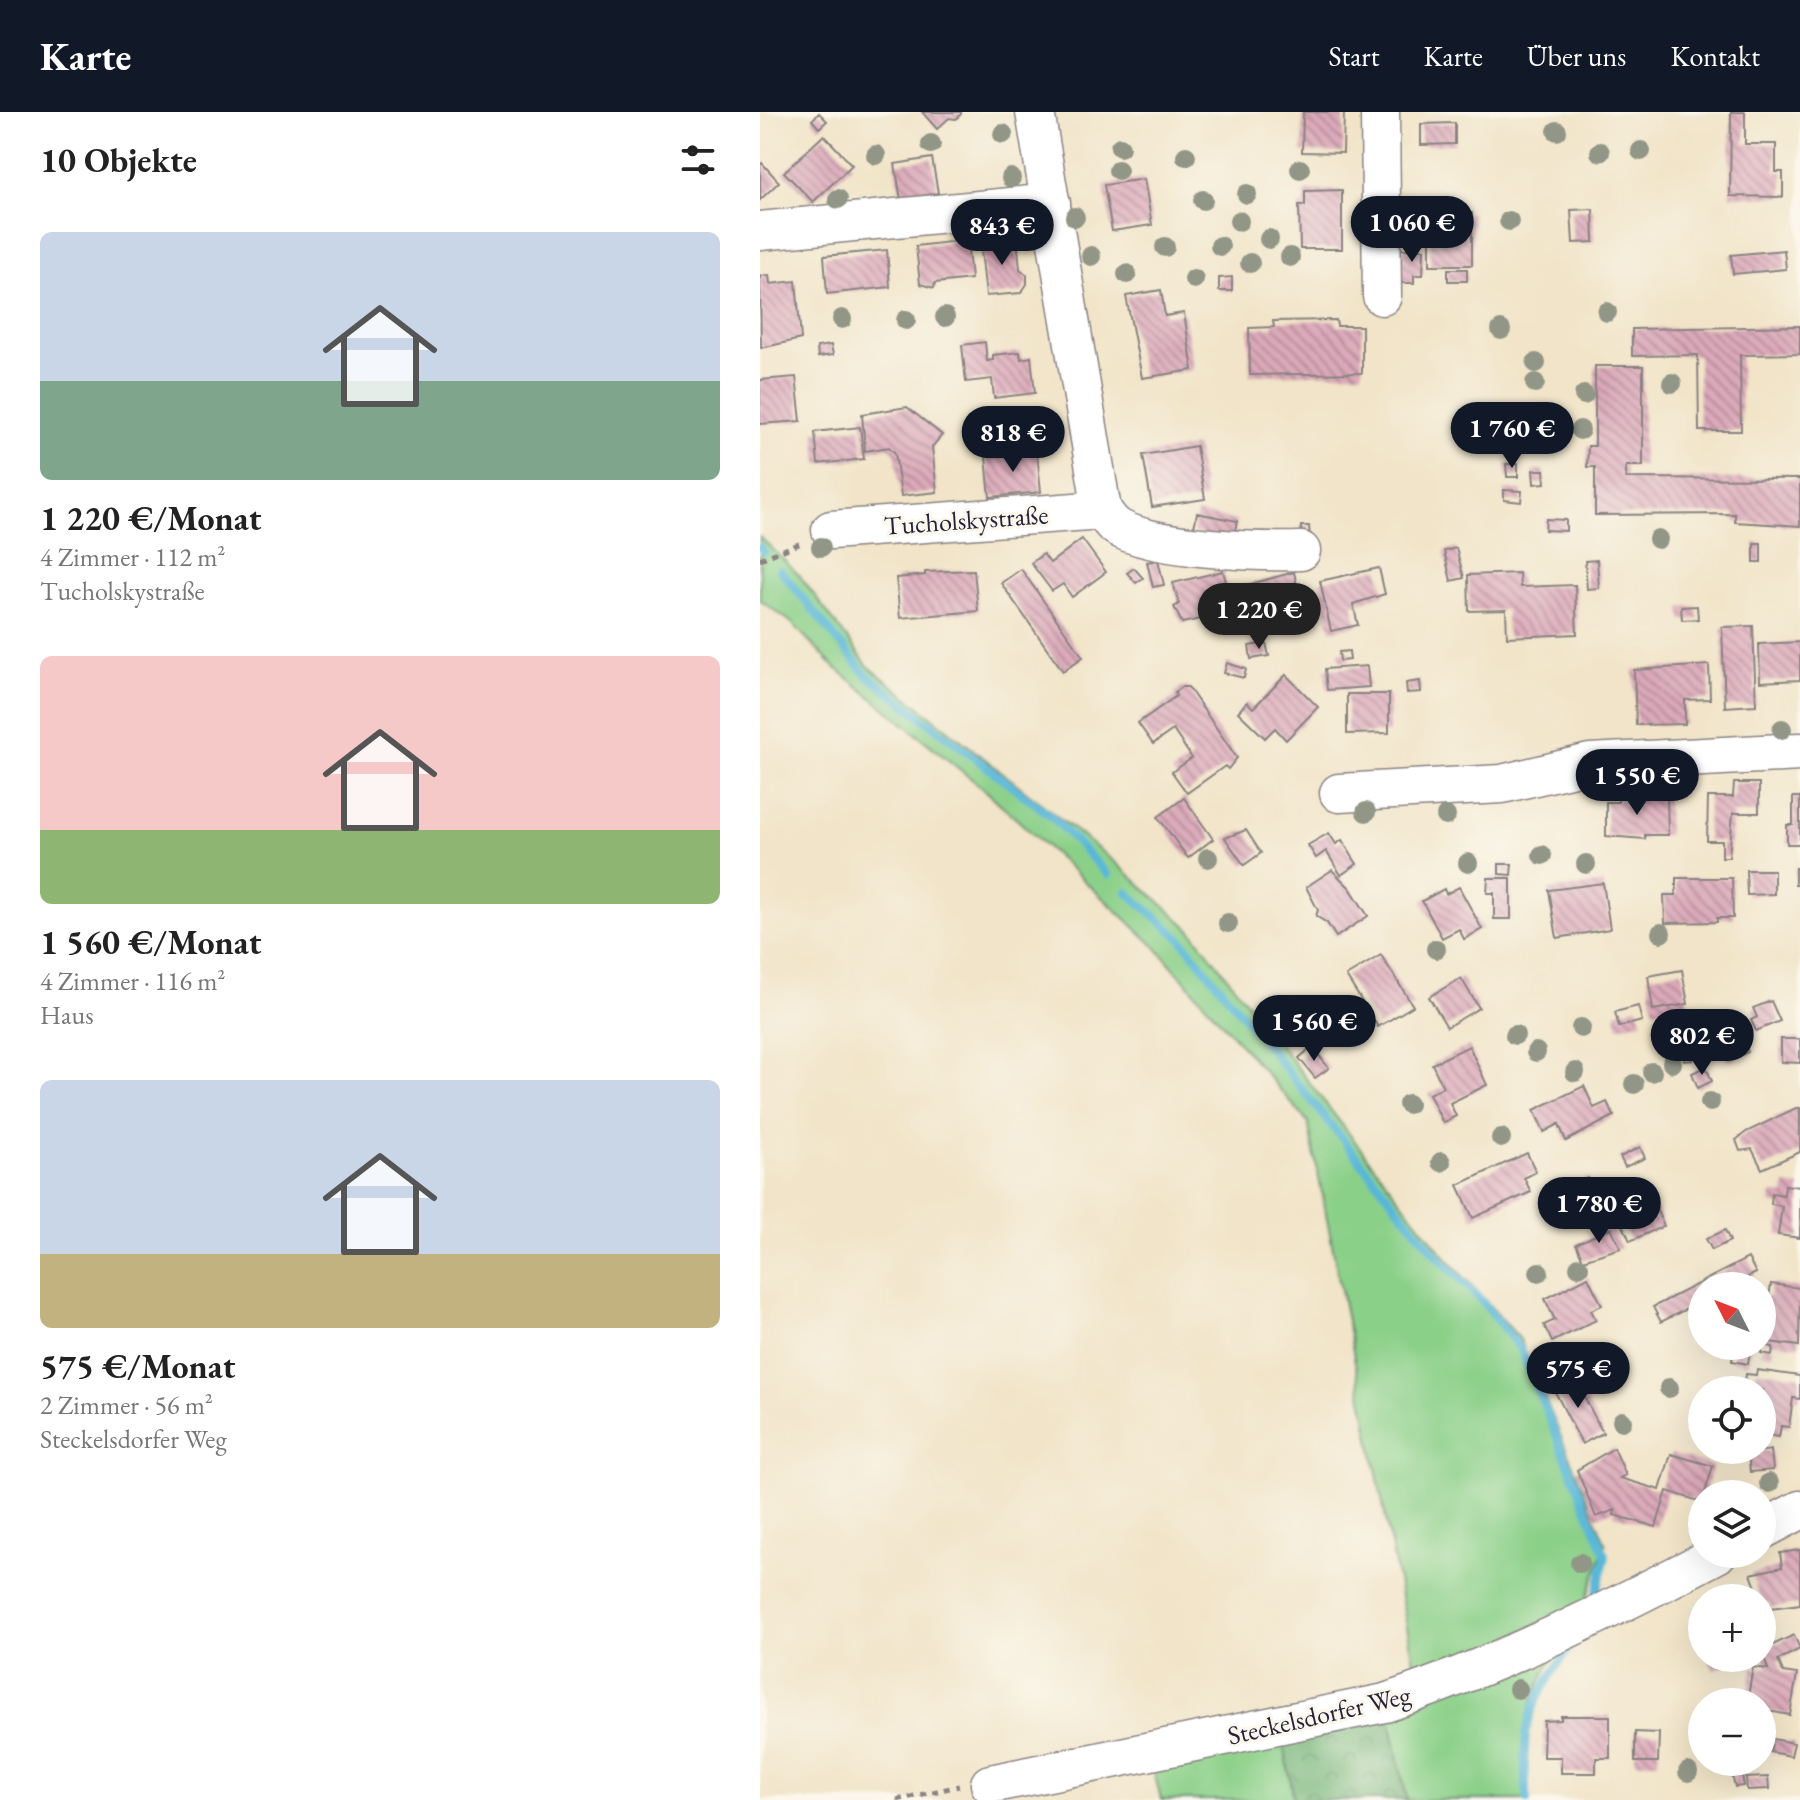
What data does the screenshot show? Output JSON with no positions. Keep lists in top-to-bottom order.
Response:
{
  "streets": {
    "street": ["Tucholskystraße", "Steckelsdorfer Weg"]
  },
  "north": "top left",
  "page": {
    "header": "Karte",
    "nav": [
      "Start",
      "Karte",
      "Über uns",
      "Kontakt"
    ],
    "heading": "10 Objekte",
    "price": [
      "1 060 €",
      "843 €",
      "1 760 €",
      "818 €",
      "1 220 €",
      "1 550 €",
      "1 560 €",
      "802 €",
      "1 780 €",
      "575 €"
    ],
    "list": [
      {
        "name": "1 220 €/Monat",
        "note": "4 Zimmer · 112 m² · Tucholskystraße"
      },
      {
        "name": "1 560 €/Monat",
        "note": "4 Zimmer · 116 m² · Haus"
      },
      {
        "name": "575 €/Monat",
        "note": "2 Zimmer · 56 m² · Steckelsdorfer Weg"
      }
    ],
    "map_buttons": ["+", "−"]
  }
}
